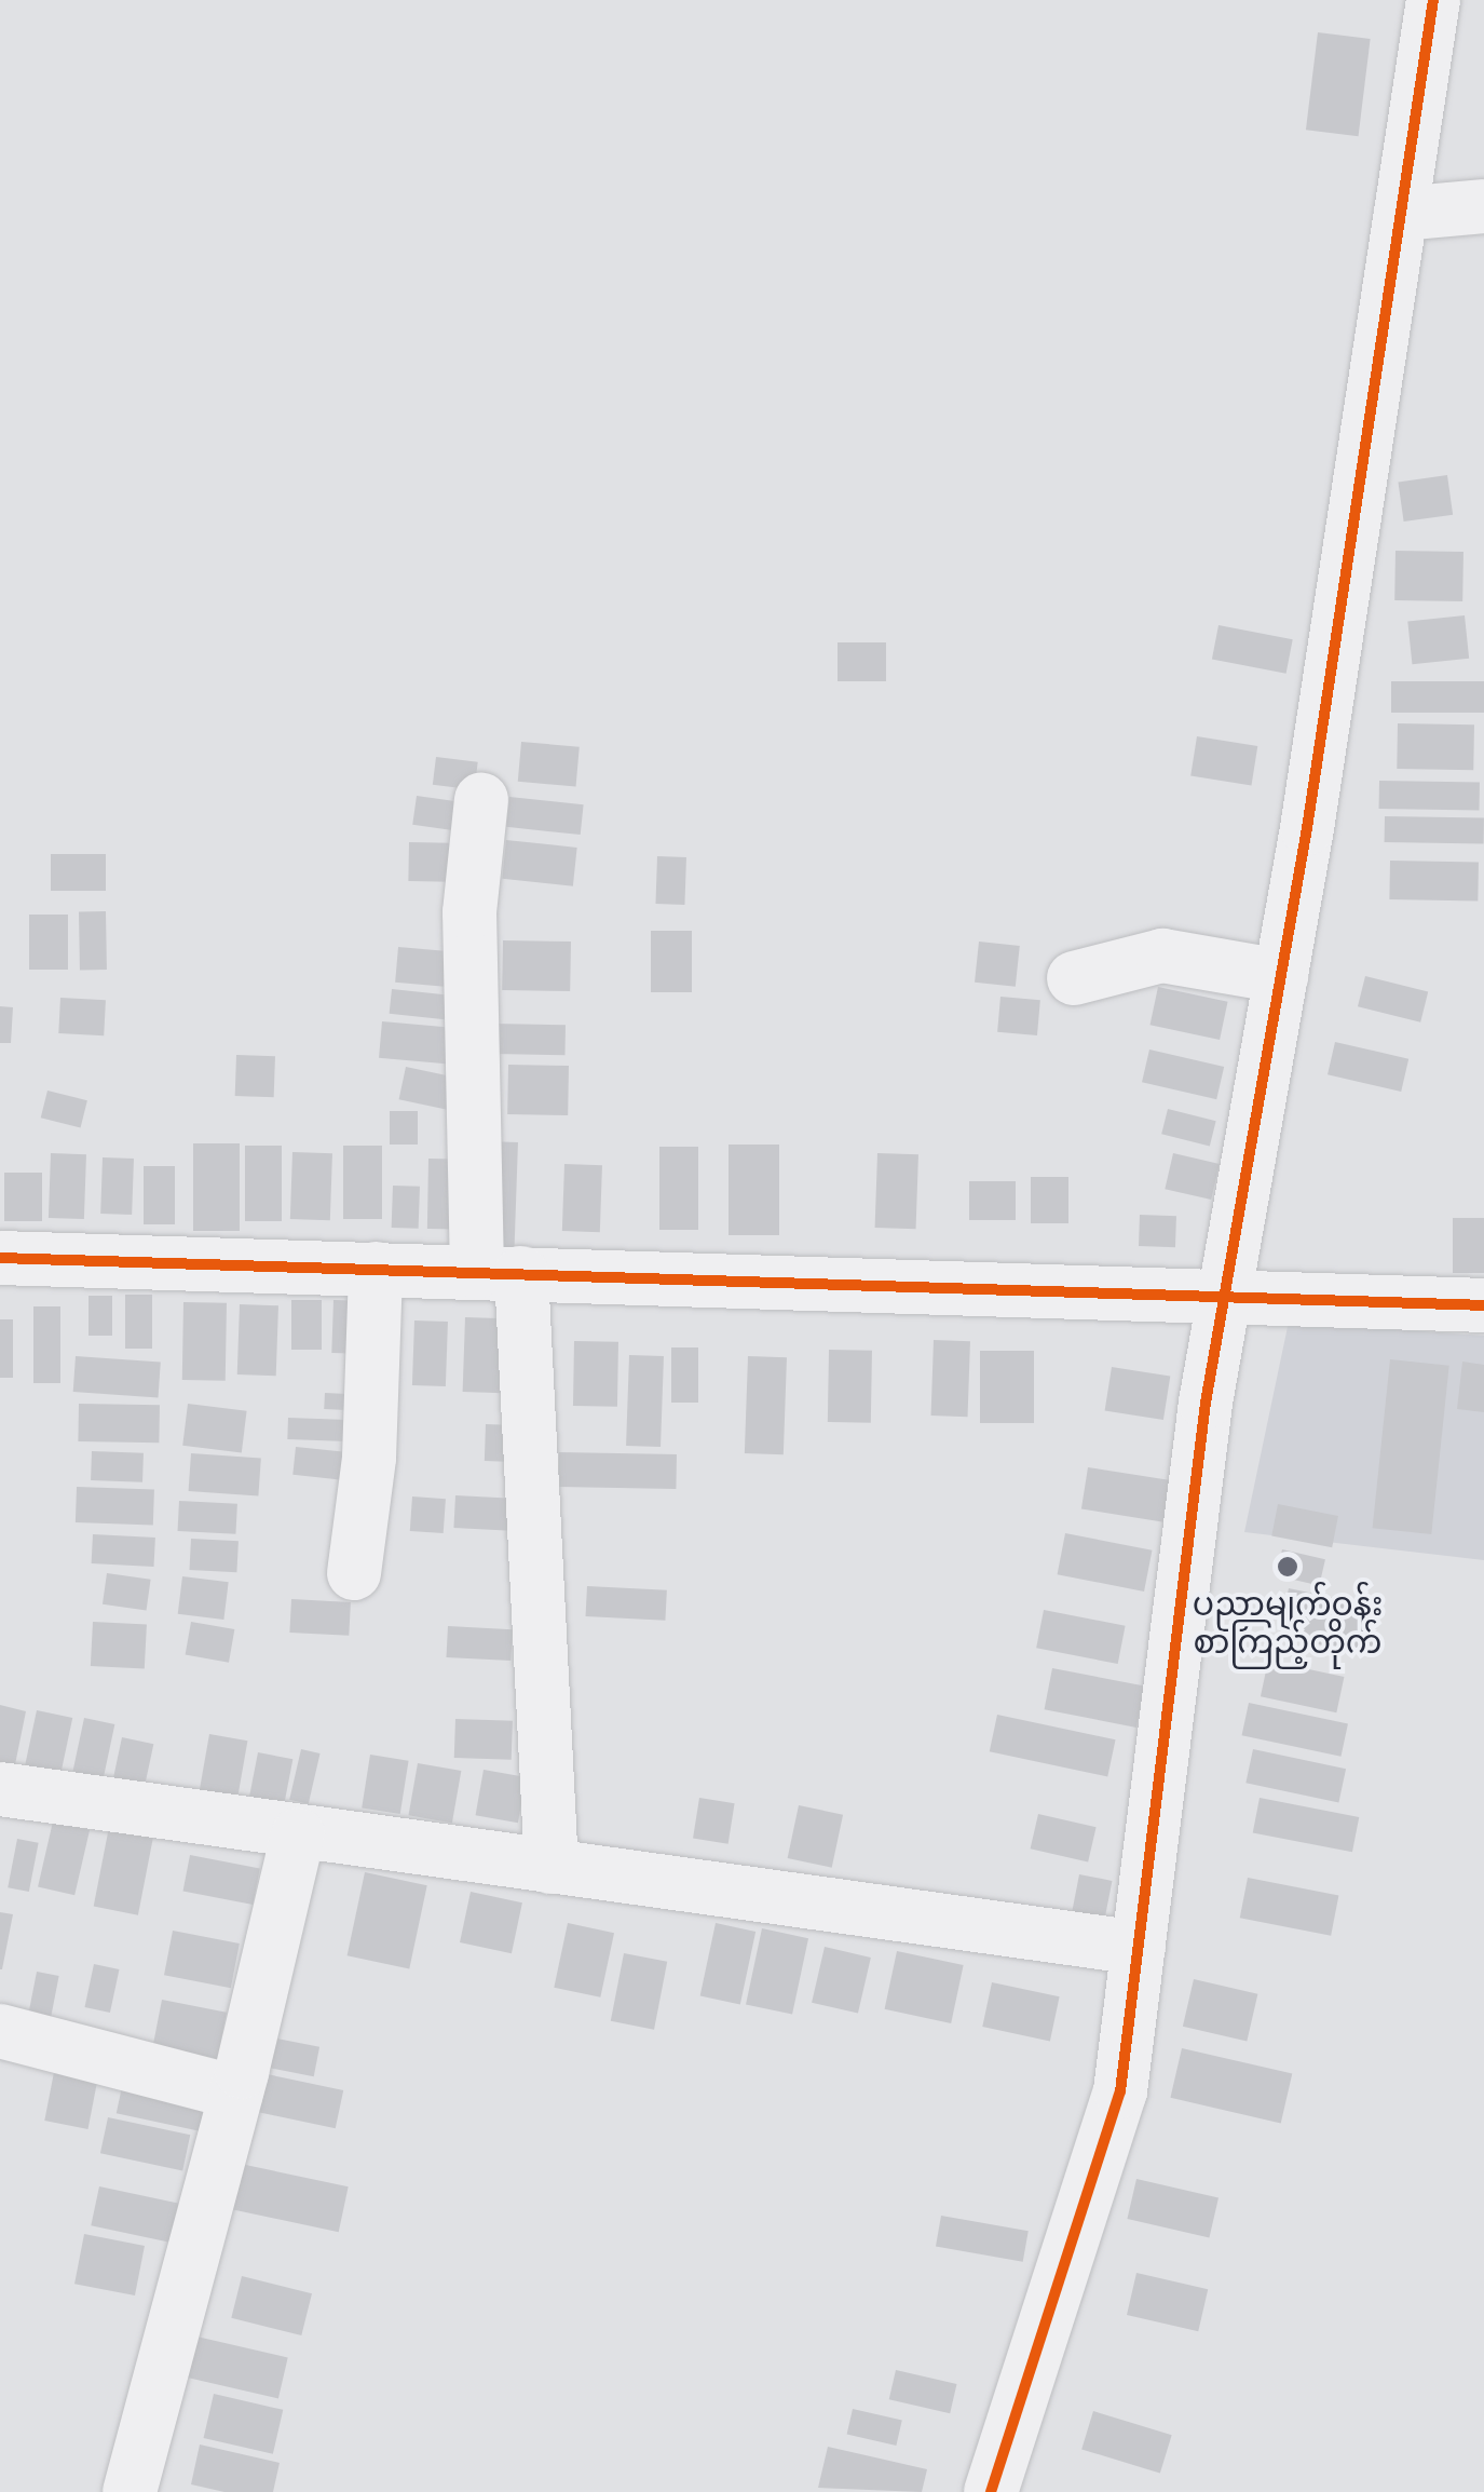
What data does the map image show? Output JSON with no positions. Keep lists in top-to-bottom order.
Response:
{
  "places": ["ပညာမျက်ဝန်း စာကြည့်တိုက်"]
}
